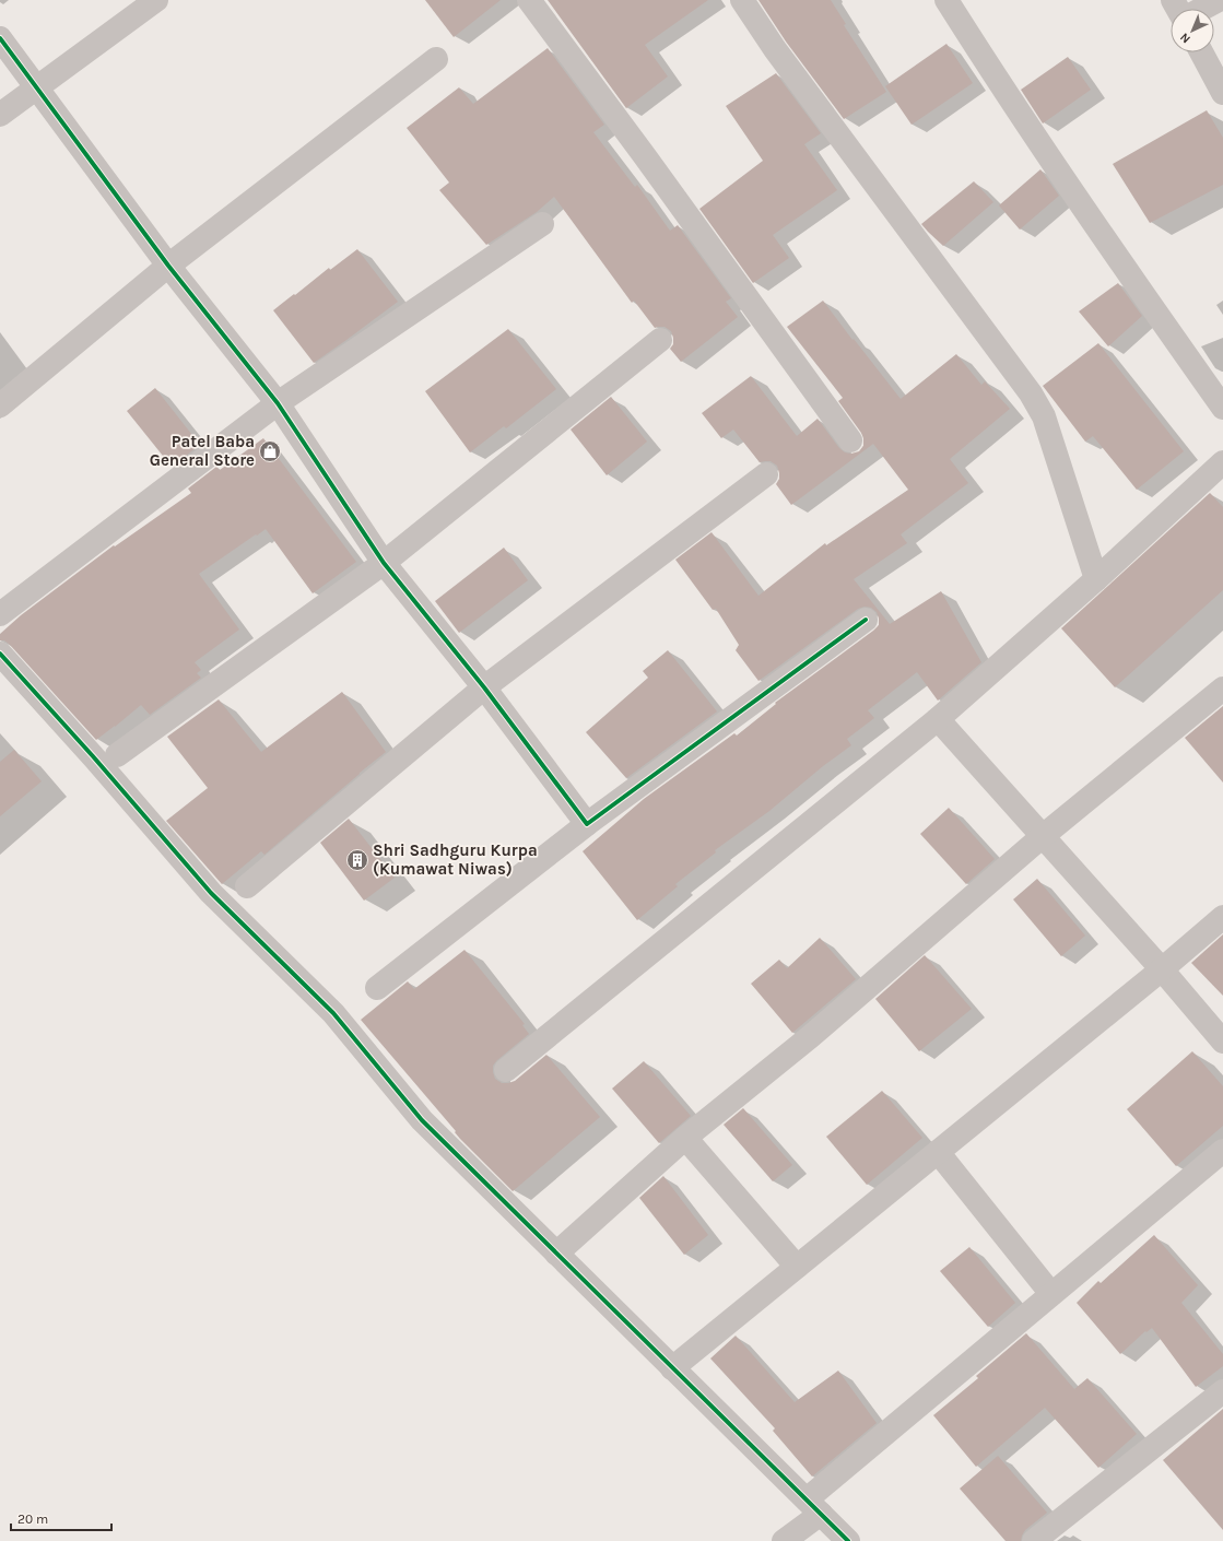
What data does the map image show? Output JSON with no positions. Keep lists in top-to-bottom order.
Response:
{
  "places": {
    "shop": ["Patel Baba General Store"],
    "building": ["Shri Sadhguru Kurpa (Kumawat Niwas)"]
  },
  "scale_bar": "20 m",
  "north": "bottom left"
}
